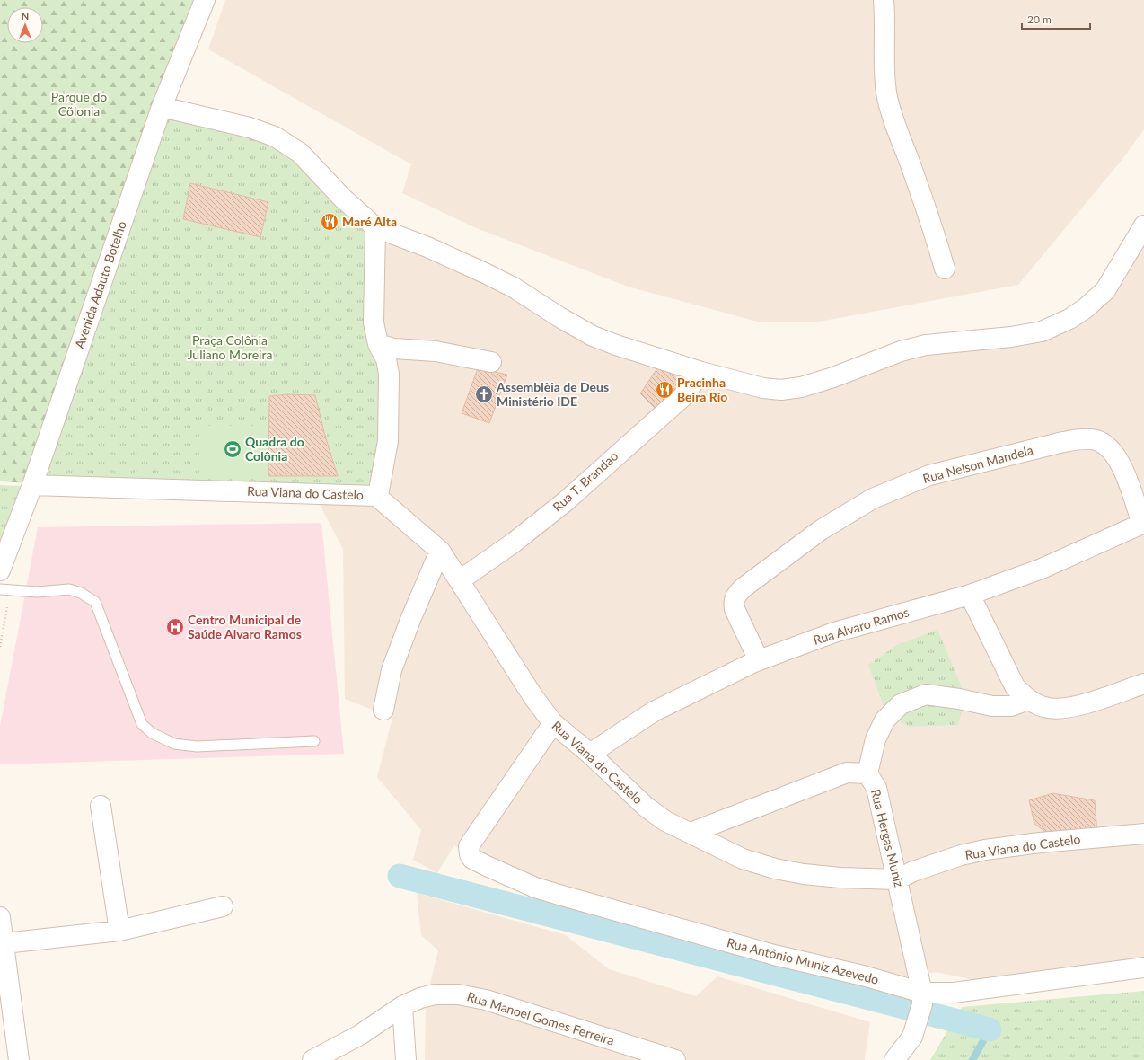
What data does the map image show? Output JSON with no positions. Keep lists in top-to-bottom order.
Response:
{
  "streets": {
    "street": [
      "Avenida Adauto Botelho",
      "Rua Nelson Mandela",
      "Rua T. Brandao",
      "Rua Viana do Castelo",
      "Rua Alvaro Ramos",
      "Rua Hergas Muniz",
      "Rua Antônio Muniz Azevedo",
      "Rua Manoel Gomes Ferreira"
    ]
  },
  "crossings": [
    ["Avenida Adauto Botelho", "Rua Viana do Castelo"],
    ["Rua Nelson Mandela", "Rua Alvaro Ramos"],
    ["Rua T. Brandao", "Rua Viana do Castelo"],
    ["Rua Viana do Castelo", "Rua Alvaro Ramos"],
    ["Rua Viana do Castelo", "Rua Hergas Muniz"],
    ["Rua Viana do Castelo", "Rua Antônio Muniz Azevedo"],
    ["Rua Hergas Muniz", "Rua Antônio Muniz Azevedo"]
  ],
  "parks": ["Parque do Cõlonia", "Praça Colônia Juliano Moreira"],
  "places": {
    "restaurant": ["Maré Alta", "Pracinha Beira Rio"],
    "church": ["Assemblèia de Deus Ministério IDE"],
    "sports": ["Quadra do Colônia"],
    "hospital": ["Centro Municipal de Saúde Alvaro Ramos"]
  },
  "scale_bar": "20 m",
  "north": "top"
}
